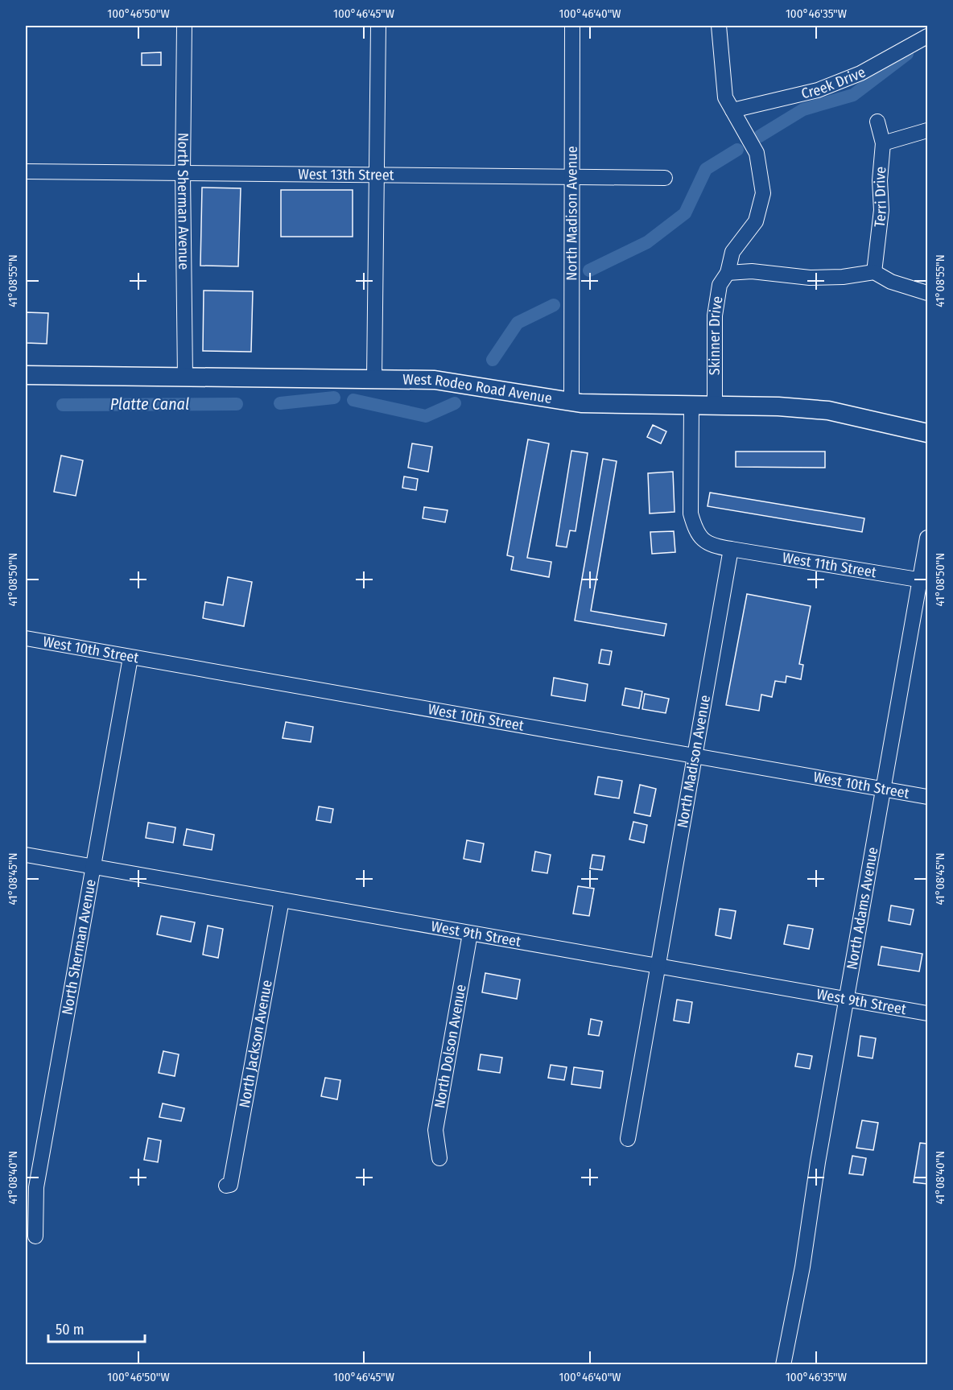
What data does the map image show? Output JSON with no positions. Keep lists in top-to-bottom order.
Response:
{
  "streets": {
    "main road": ["West Rodeo Road Avenue"],
    "street": [
      "Creek Drive",
      "West 13th Street",
      "Terri Drive",
      "North Sherman Avenue",
      "North Madison Avenue",
      "Skinner Drive",
      "West 11th Street",
      "West 10th Street",
      "North Adams Avenue",
      "West 9th Street",
      "North Jackson Avenue",
      "North Dolson Avenue"
    ]
  },
  "crossings": [
    ["Creek Drive", "Skinner Drive"],
    ["West 13th Street", "North Sherman Avenue"],
    ["West 13th Street", "North Madison Avenue"],
    ["North Sherman Avenue", "West Rodeo Road Avenue"],
    ["North Sherman Avenue", "West 10th Street"],
    ["North Sherman Avenue", "West 9th Street"],
    ["North Madison Avenue", "West Rodeo Road Avenue"],
    ["North Madison Avenue", "West 11th Street"],
    ["North Madison Avenue", "West 10th Street"],
    ["North Madison Avenue", "West 9th Street"],
    ["Skinner Drive", "West Rodeo Road Avenue"],
    ["West 11th Street", "North Adams Avenue"],
    ["West 10th Street", "North Adams Avenue"],
    ["North Adams Avenue", "West 9th Street"],
    ["West 9th Street", "North Jackson Avenue"],
    ["West 9th Street", "North Dolson Avenue"]
  ],
  "water": ["Platte Canal"],
  "scale_bar": "50 m",
  "coordinates": [
    "100°46'50\"W",
    "100°46'45\"W",
    "100°46'40\"W",
    "100°46'35\"W",
    "41°08'55\"N",
    "41°08'50\"N",
    "41°08'45\"N",
    "41°08'40\"N"
  ]
}
